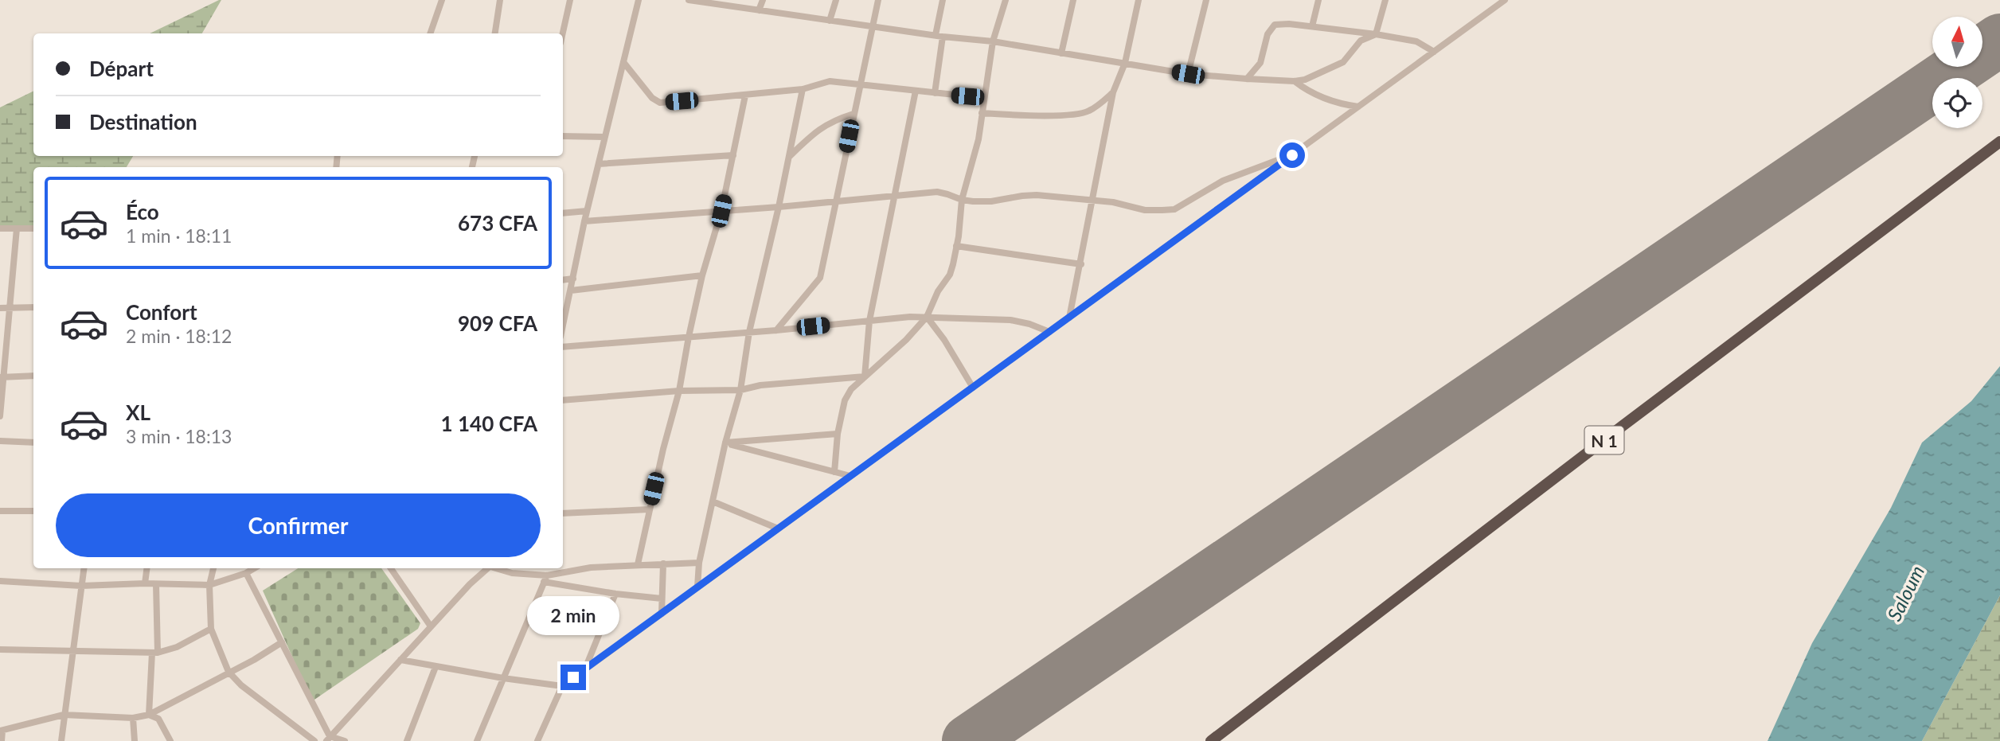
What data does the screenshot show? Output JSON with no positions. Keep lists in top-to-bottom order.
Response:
{
  "streets": {
    "highway": ["N 1"]
  },
  "water": ["Saloum"],
  "north": "top",
  "page": {
    "banner": ["Départ", "Destination"],
    "list": [
      {
        "name": "Éco",
        "note": "1 min · 18:11",
        "value": "673 CFA"
      },
      {
        "name": "Confort",
        "note": "2 min · 18:12",
        "value": "909 CFA"
      },
      {
        "name": "XL",
        "note": "3 min · 18:13",
        "value": "1 140 CFA"
      }
    ],
    "buttons": "Confirmer",
    "bubble": "2 min"
  }
}
